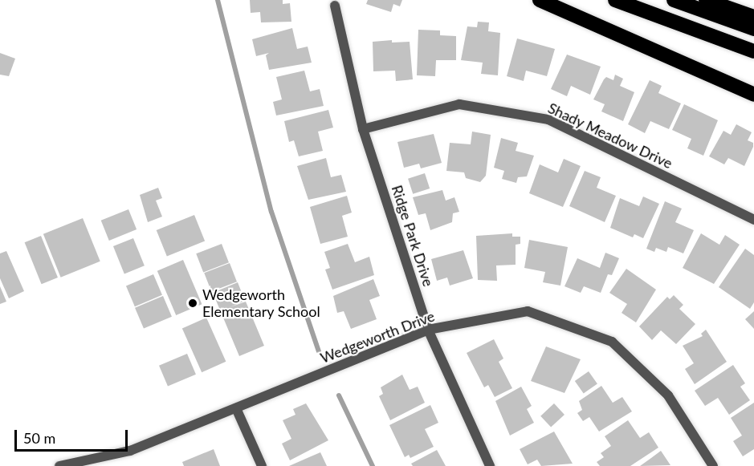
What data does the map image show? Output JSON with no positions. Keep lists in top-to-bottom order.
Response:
{
  "streets": {
    "street": ["Shady Meadow Drive", "Ridge Park Drive", "Wedgeworth Drive"]
  },
  "crossings": [
    ["Shady Meadow Drive", "Ridge Park Drive"],
    ["Ridge Park Drive", "Wedgeworth Drive"]
  ],
  "places": ["Wedgeworth Elementary School"],
  "scale_bar": "50 m"
}
